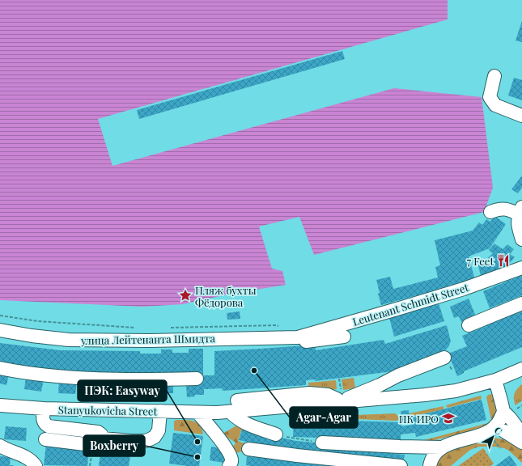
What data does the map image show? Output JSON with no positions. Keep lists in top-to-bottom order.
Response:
{
  "streets": {
    "street": ["улица Лейтенанта Шмидта", "Stanyukovicha Street"]
  },
  "places": {
    "restaurant": ["7 Feet"],
    "place": ["Пляж бухты Фёдорова"],
    "other": ["Agar-Agar", "ПЭК: Easyway", "Boxberry"],
    "school or university": ["ПК ИРО"]
  },
  "north": "top right"
}
